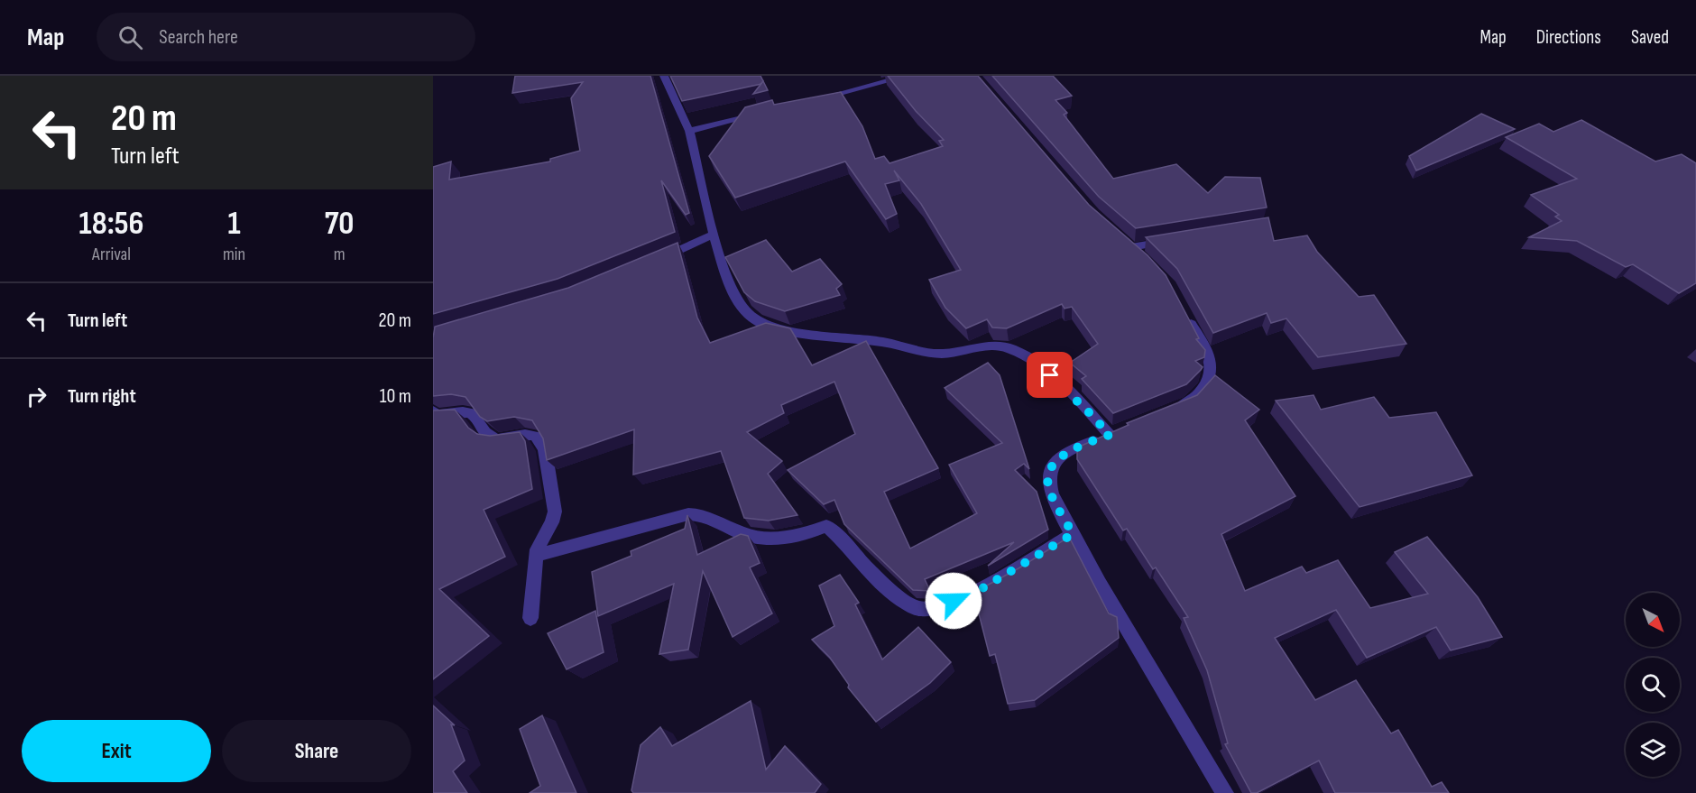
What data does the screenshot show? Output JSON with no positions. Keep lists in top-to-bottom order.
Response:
{
  "north": "bottom right",
  "page": {
    "header": "Map",
    "search": "Search here",
    "nav": ["Map", "Directions", "Saved"],
    "turn": ["20 m", "Turn left"],
    "eta": [
      "18:56",
      "Arrival",
      "1",
      "min",
      "70",
      "m"
    ],
    "list": [
      {
        "name": "Turn left",
        "value": "20 m"
      },
      {
        "name": "Turn right",
        "value": "10 m"
      }
    ],
    "buttons": ["Exit", "Share"]
  }
}
